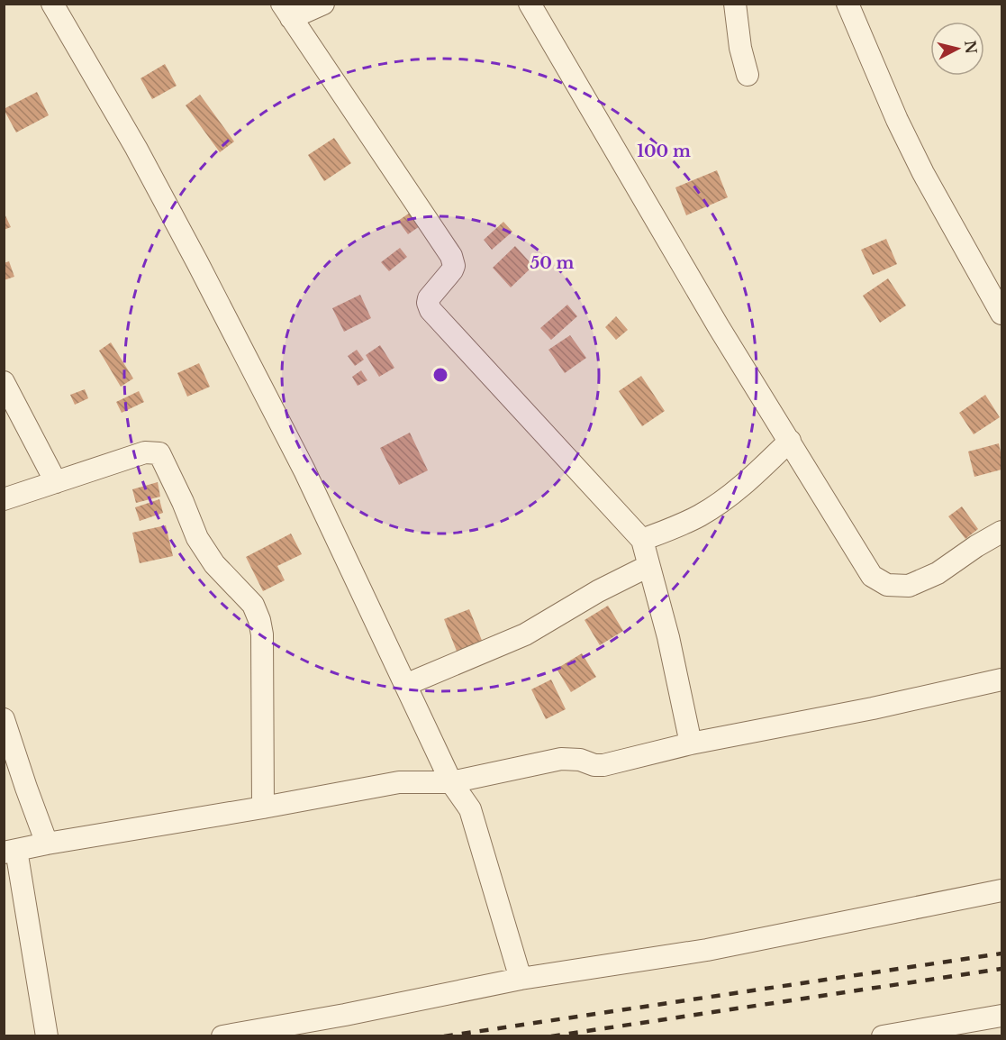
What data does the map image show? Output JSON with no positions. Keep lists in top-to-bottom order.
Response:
{
  "north": "right",
  "rings": ["100 m", "50 m"]
}
